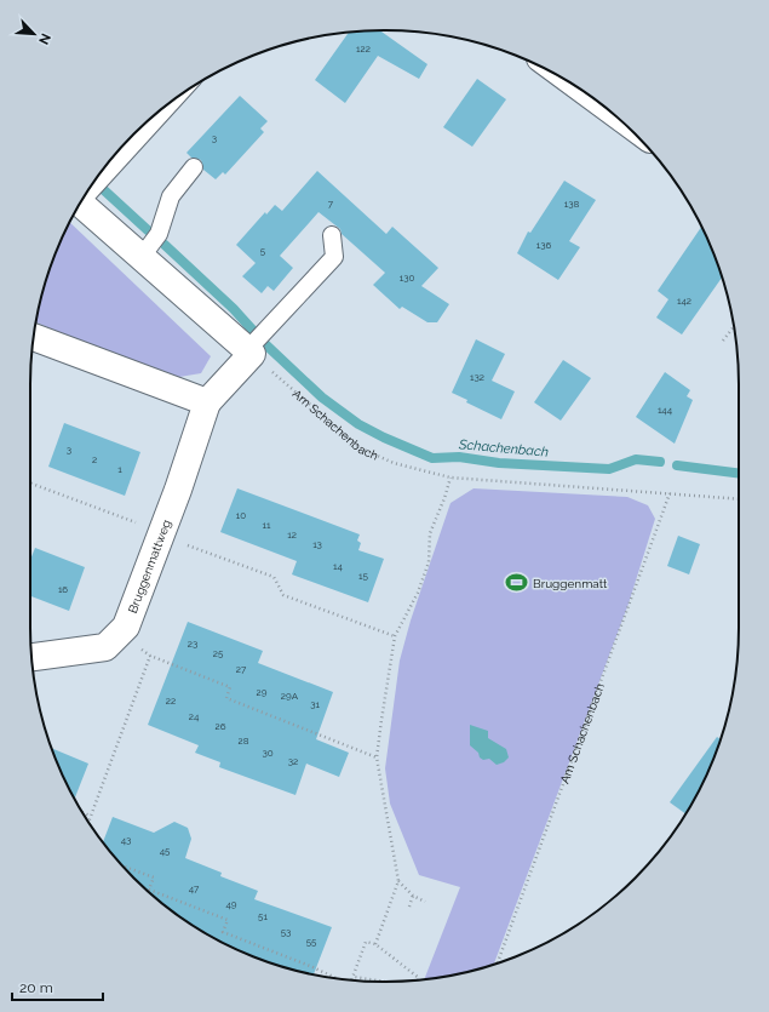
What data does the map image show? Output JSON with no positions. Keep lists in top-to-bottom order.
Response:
{
  "streets": {
    "street": ["Bruggenmattweg"],
    "path": ["Am Schachenbach"]
  },
  "crossings": [
    ["Am Schachenbach", "Bruggenmattweg"]
  ],
  "water": ["Schachenbach"],
  "places": {
    "sports": ["Bruggenmatt"]
  },
  "house_numbers": [
    "122",
    "3",
    "7",
    "138",
    "136",
    "5",
    "130",
    "142",
    "132",
    "144",
    "3",
    "2",
    "1",
    "10",
    "11",
    "12",
    "13",
    "14",
    "15",
    "16",
    "23",
    "25",
    "27",
    "29",
    "29A",
    "22",
    "31",
    "24",
    "26",
    "28",
    "30",
    "32",
    "43",
    "45",
    "47",
    "49",
    "51",
    "53",
    "55"
  ],
  "scale_bar": "20 m",
  "north": "bottom right"
}
